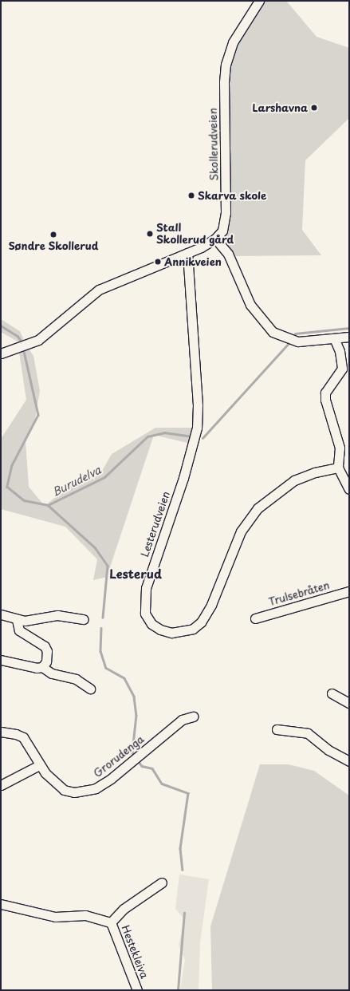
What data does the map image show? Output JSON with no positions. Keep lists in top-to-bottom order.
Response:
{
  "streets": {
    "street": [
      "Skollerudveien",
      "Lesterudveien",
      "Trulsebråten",
      "Grorudenga",
      "Hestekleiva"
    ]
  },
  "districts": ["Lesterud"],
  "water": ["Burudelva"],
  "places": [
    "Larshavna",
    "Skarva skole",
    "Stall Skollerud gård",
    "Søndre Skollerud",
    "Annikveien"
  ]
}
